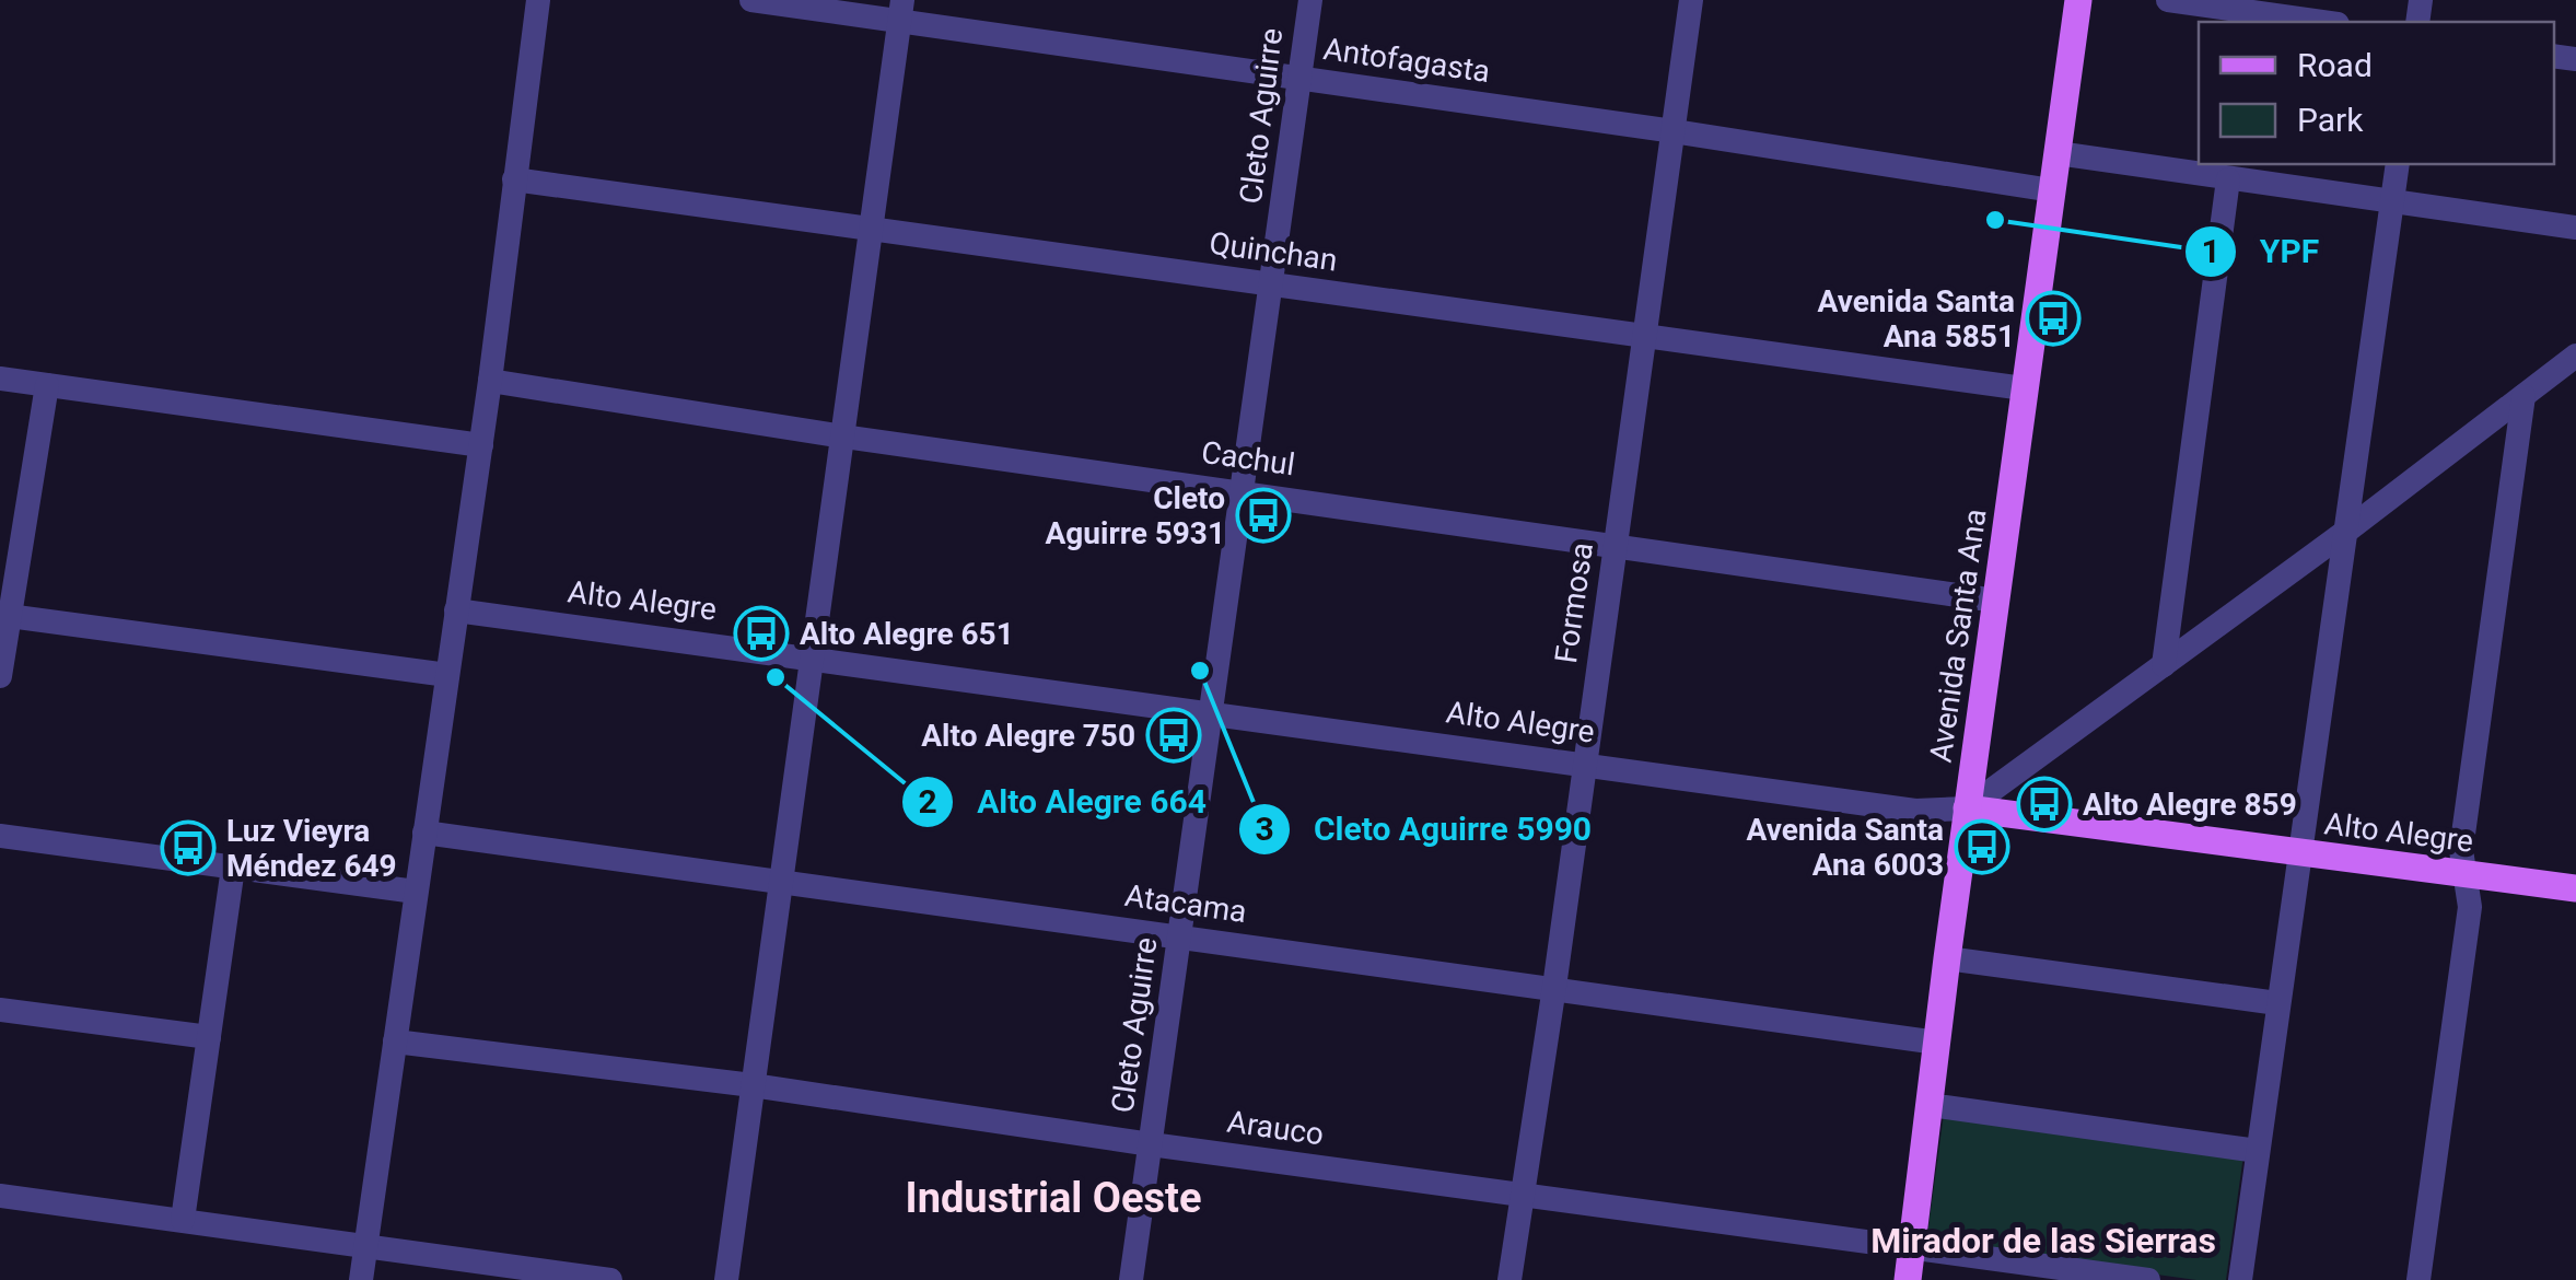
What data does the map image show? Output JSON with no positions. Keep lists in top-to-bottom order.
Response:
{
  "streets": {
    "main road": ["Alto Alegre", "Avenida Santa Ana"],
    "street": [
      "Antofagasta",
      "Cleto Aguirre",
      "Quinchan",
      "Cachul",
      "Formosa",
      "Atacama",
      "Arauco"
    ]
  },
  "crossings": [
    ["Antofagasta", "Cleto Aguirre"],
    ["Antofagasta", "Formosa"],
    ["Antofagasta", "Avenida Santa Ana"],
    ["Cleto Aguirre", "Quinchan"],
    ["Cleto Aguirre", "Cachul"],
    ["Cleto Aguirre", "Alto Alegre"],
    ["Cleto Aguirre", "Atacama"],
    ["Cleto Aguirre", "Arauco"],
    ["Quinchan", "Formosa"],
    ["Quinchan", "Avenida Santa Ana"],
    ["Cachul", "Formosa"],
    ["Cachul", "Avenida Santa Ana"],
    ["Alto Alegre", "Formosa"],
    ["Alto Alegre", "Avenida Santa Ana"],
    ["Formosa", "Atacama"],
    ["Formosa", "Arauco"],
    ["Avenida Santa Ana", "Atacama"],
    ["Avenida Santa Ana", "Arauco"]
  ],
  "districts": ["Industrial Oeste", "Mirador de las Sierras"],
  "places": {
    "other": ["YPF", "Cleto Aguirre 5990", "Alto Alegre 664"],
    "bus stop": [
      "Avenida Santa Ana 5851",
      "Cleto Aguirre 5931",
      "Alto Alegre 651",
      "Alto Alegre 750",
      "Alto Alegre 859",
      "Avenida Santa Ana 6003",
      "Luz Vieyra Méndez 649"
    ]
  },
  "legend": ["Road", "Park"]
}
